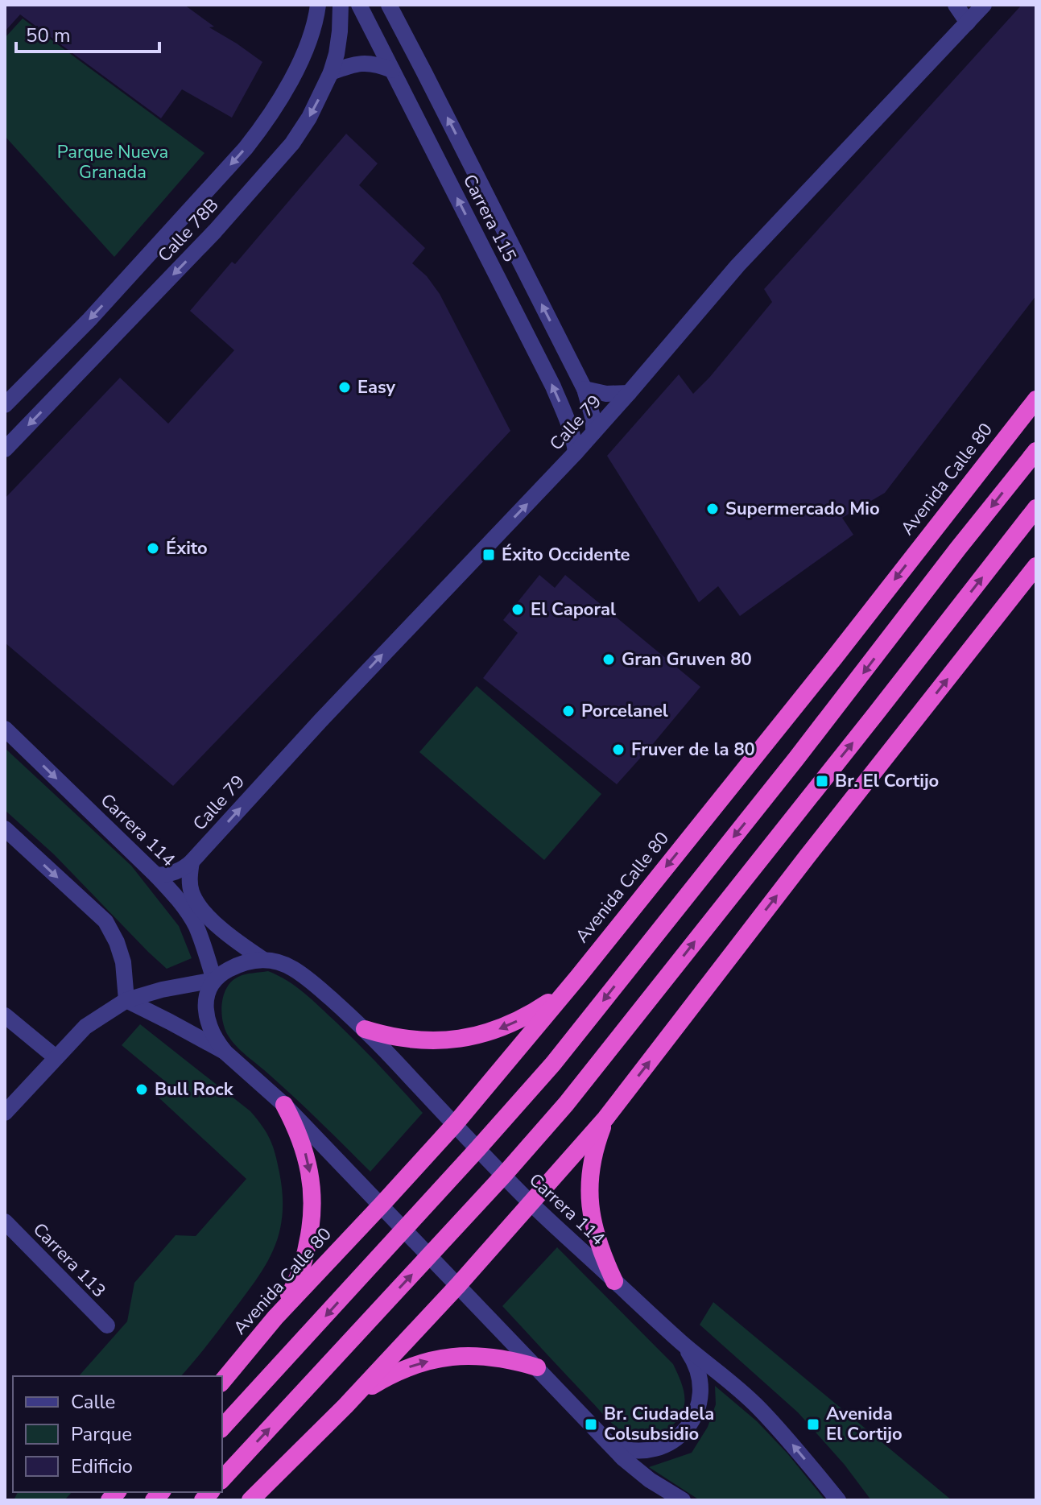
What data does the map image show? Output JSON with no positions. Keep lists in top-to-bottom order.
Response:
{
  "streets": {
    "highway": ["Avenida Calle 80"],
    "street": [
      "Carrera 115",
      "Calle 78B",
      "Calle 79",
      "Carrera 114",
      "Carrera 113"
    ]
  },
  "crossings": [
    ["Carrera 115", "Calle 79"],
    ["Calle 79", "Carrera 114"],
    ["Avenida Calle 80", "Carrera 114"]
  ],
  "one_way": ["Carrera 115", "Calle 78B", "Calle 79"],
  "parks": ["Parque Nueva Granada"],
  "places": {
    "other": [
      "Easy",
      "Supermercado Mio",
      "Éxito",
      "El Caporal",
      "Gran Gruven 80",
      "Porcelanel",
      "Fruver de la 80",
      "Bull Rock"
    ],
    "transit": [
      "Éxito Occidente",
      "Br. El Cortijo",
      "Br. Ciudadela Colsubsidio",
      "Avenida El Cortijo"
    ]
  },
  "legend": ["Calle", "Parque", "Edificio"],
  "scale_bar": "50 m"
}
